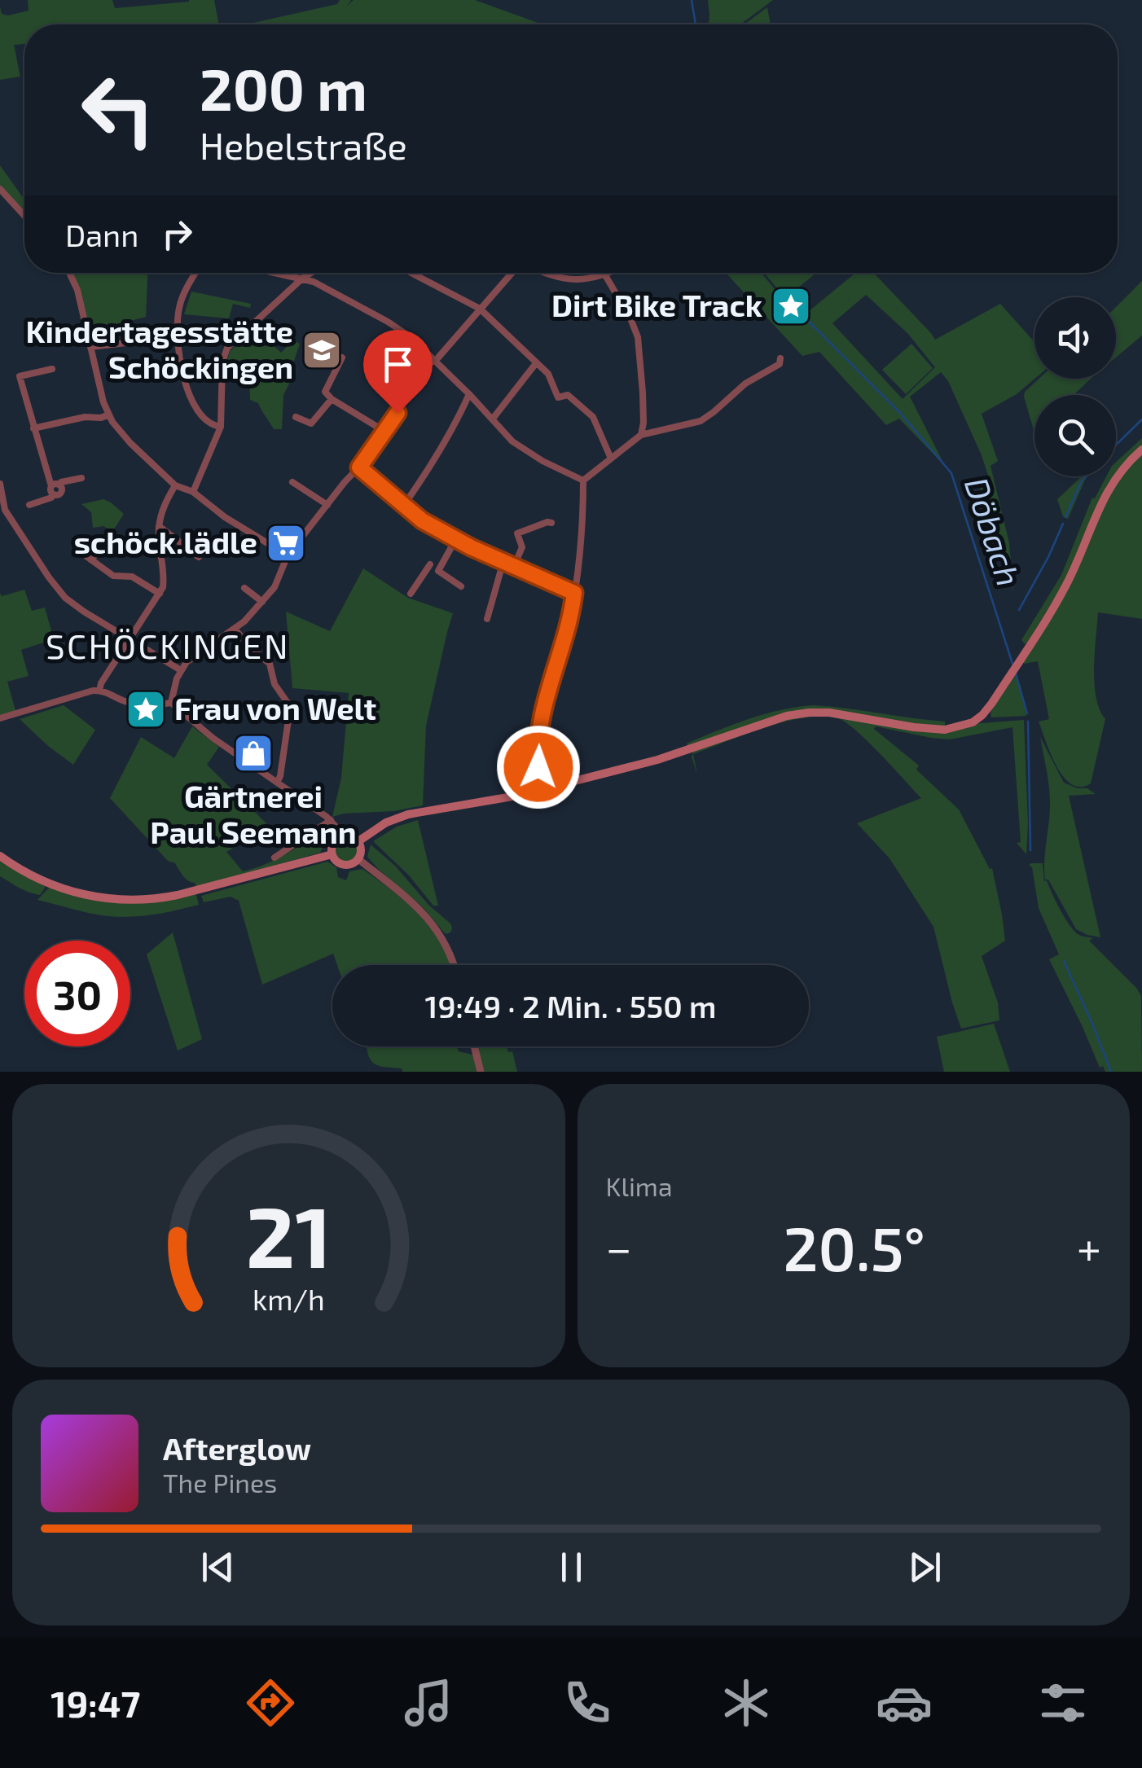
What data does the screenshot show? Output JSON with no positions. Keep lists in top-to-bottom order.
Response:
{
  "districts": ["SCHÖCKINGEN"],
  "water": ["Döbach"],
  "places": {
    "place": ["Dirt Bike Track", "Frau von Welt"],
    "school or university": ["Kindertagesstätte Schöckingen"],
    "supermarket": ["schöck.lädle"],
    "shop": ["Gärtnerei Paul Seemann"]
  },
  "page": {
    "turn": ["200 m", "Hebelstraße"],
    "then": "Dann",
    "limit": "30",
    "trip": "19:49 · 2 Min. · 550 m",
    "tile": "Klima",
    "heat": ["−", "20.5°", "+"],
    "song": ["Afterglow", "The Pines"],
    "tabs": "19:47",
    "gauge": ["21", "km/h"]
  }
}
